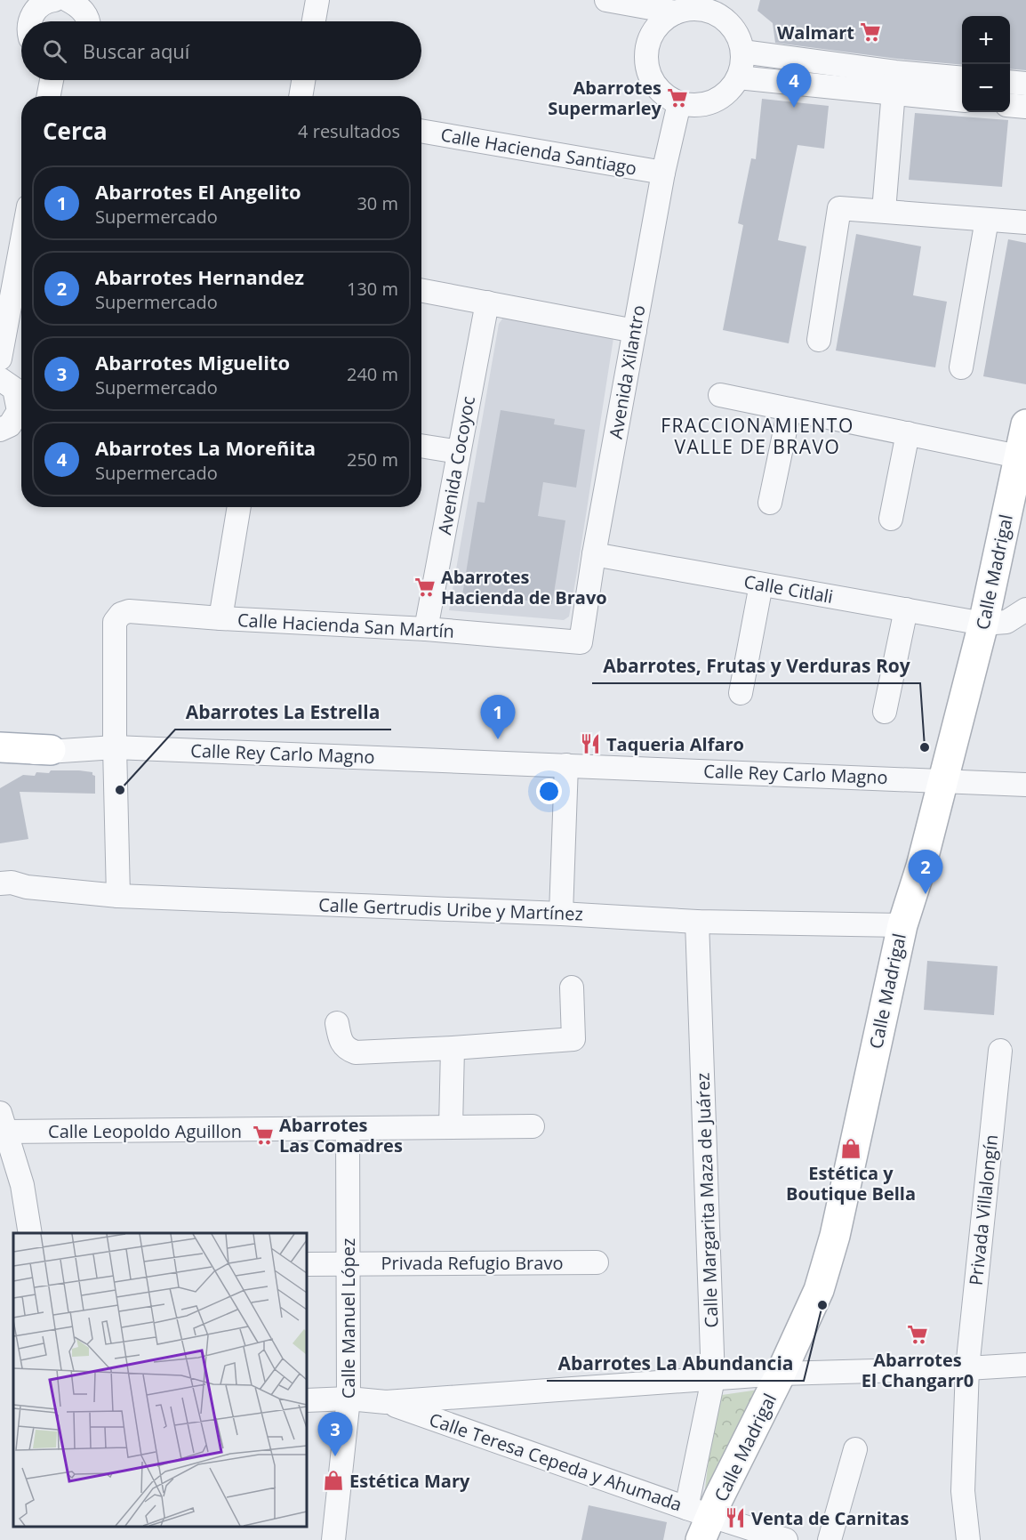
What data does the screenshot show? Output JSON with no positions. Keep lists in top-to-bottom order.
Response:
{
  "streets": {
    "street": [
      "Calle Hacienda Santiago",
      "Avenida Xilantro",
      "Avenida Cocoyoc",
      "Calle Madrigal",
      "Calle Citlali",
      "Calle Hacienda San Martín",
      "Calle Rey Carlo Magno",
      "Calle Gertrudis Uribe y Martínez",
      "Calle Leopoldo Aguillon",
      "Calle Margarita Maza de Juárez",
      "Privada Villalongín",
      "Privada Refugio Bravo",
      "Calle Manuel López",
      "Calle Teresa Cepeda y Ahumada"
    ]
  },
  "crossings": [
    ["Calle Hacienda Santiago", "Avenida Xilantro"],
    ["Avenida Xilantro", "Calle Citlali"],
    ["Avenida Xilantro", "Calle Hacienda San Martín"],
    ["Avenida Cocoyoc", "Calle Hacienda San Martín"],
    ["Calle Madrigal", "Calle Citlali"],
    ["Calle Madrigal", "Calle Rey Carlo Magno"],
    ["Calle Madrigal", "Calle Gertrudis Uribe y Martínez"],
    ["Calle Madrigal", "Calle Margarita Maza de Juárez"],
    ["Calle Madrigal", "Calle Teresa Cepeda y Ahumada"],
    ["Calle Hacienda San Martín", "Calle Rey Carlo Magno"],
    ["Calle Gertrudis Uribe y Martínez", "Calle Margarita Maza de Juárez"],
    ["Calle Leopoldo Aguillon", "Calle Manuel López"],
    ["Calle Margarita Maza de Juárez", "Calle Teresa Cepeda y Ahumada"],
    ["Privada Refugio Bravo", "Calle Manuel López"]
  ],
  "districts": ["FRACCIONAMIENTO VALLE DE BRAVO"],
  "places": {
    "supermarket": [
      "Walmart",
      "Abarrotes Supermarley",
      "Abarrotes Hacienda de Bravo",
      "Abarrotes Las Comadres",
      "Abarrotes El Changarr0"
    ],
    "restaurant": ["Taqueria Alfaro", "Venta de Carnitas"],
    "other": ["Abarrotes, Frutas y Verduras Roy", "Abarrotes La Estrella", "Abarrotes La Abundancia"],
    "shop": ["Estética y Boutique Bella", "Estética Mary"]
  },
  "page": {
    "map_buttons": ["+", "−"],
    "search": "Buscar aquí",
    "pins": [
      "4",
      "1",
      "2",
      "3"
    ],
    "heading": ["Cerca", "4 resultados"],
    "list": [
      {
        "mark": "1",
        "name": "Abarrotes El Angelito",
        "note": "Supermercado",
        "value": "30 m"
      },
      {
        "mark": "2",
        "name": "Abarrotes Hernandez",
        "note": "Supermercado",
        "value": "130 m"
      },
      {
        "mark": "3",
        "name": "Abarrotes Miguelito",
        "note": "Supermercado",
        "value": "240 m"
      },
      {
        "mark": "4",
        "name": "Abarrotes La Moreñita",
        "note": "Supermercado",
        "value": "250 m"
      }
    ]
  }
}
